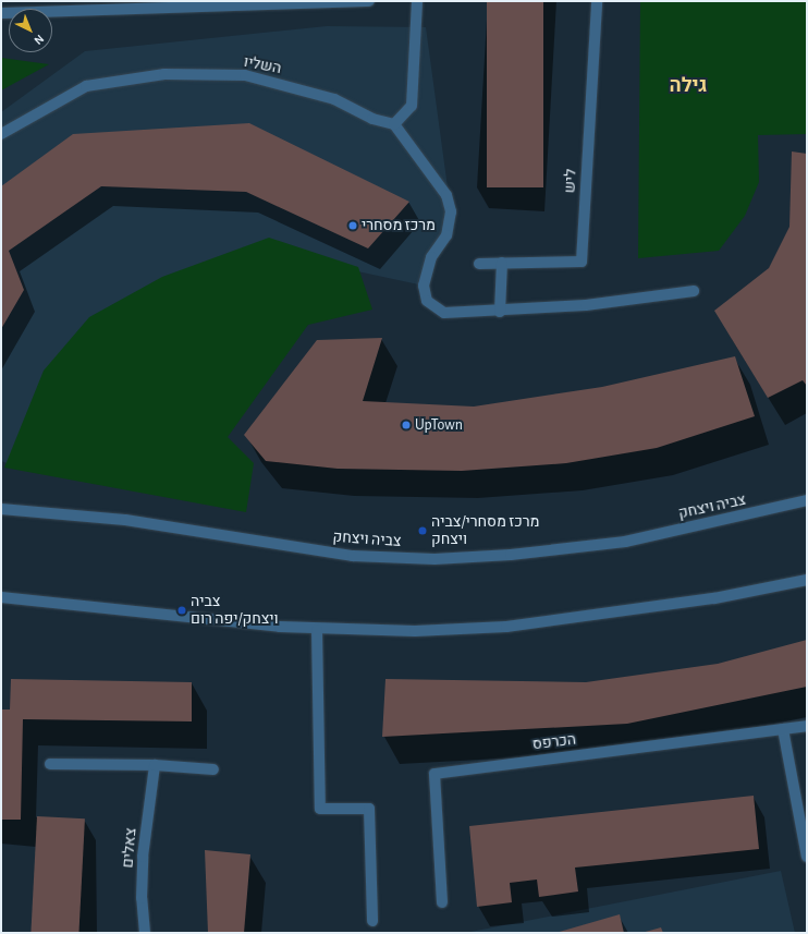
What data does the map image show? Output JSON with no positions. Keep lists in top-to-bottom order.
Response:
{
  "streets": {
    "street": [
      "השליו",
      "ליש",
      "צביה ויצחק",
      "הכרפס",
      "צאלים"
    ]
  },
  "districts": ["גילה"],
  "places": [
    "מרכז מסחרי",
    "UpTown",
    "מרכז מסחרי/צביה ויצחק",
    "צביה ויצחק/יפה רום"
  ],
  "north": "bottom right"
}
